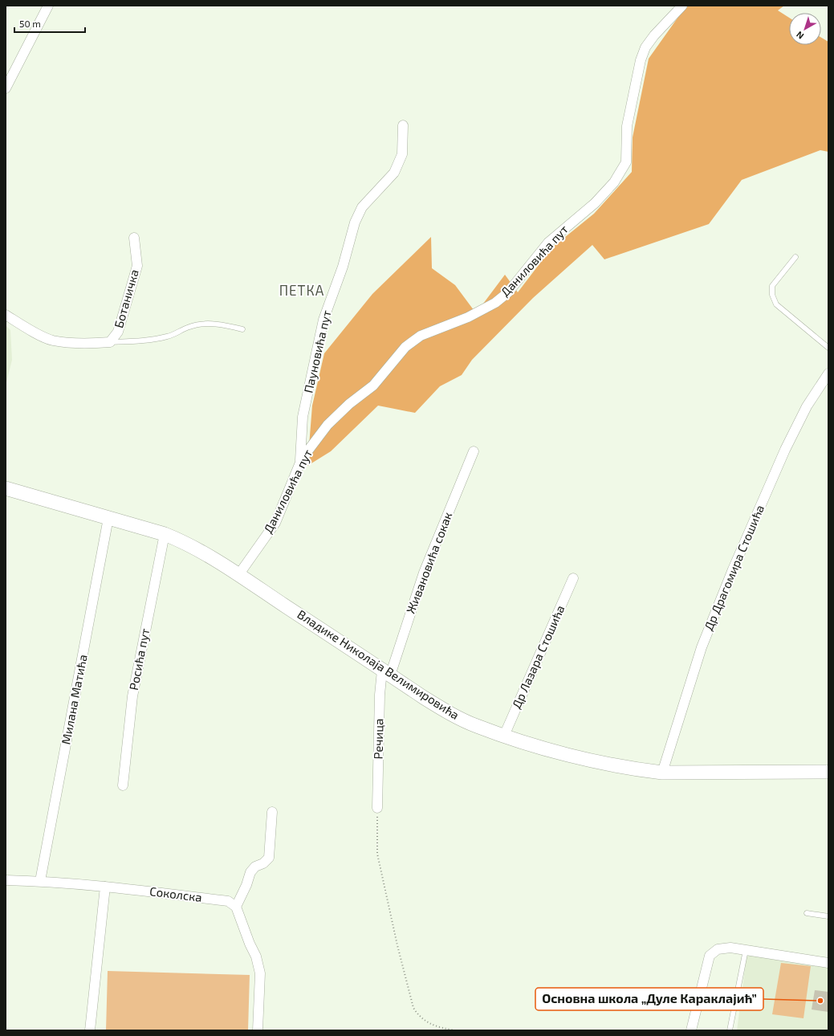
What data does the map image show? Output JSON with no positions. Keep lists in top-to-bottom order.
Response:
{
  "streets": {
    "street": [
      "Даниловића пут",
      "Ботаничка",
      "Пауновића пут",
      "Живановића сокак",
      "Др Драгомира Стошића",
      "Др Лазара Стошића",
      "Росића пут",
      "Владике Николаја Велимировића",
      "Милана Матића",
      "Речица",
      "Соколска"
    ]
  },
  "crossings": [
    ["Даниловића пут", "Пауновића пут"],
    ["Даниловића пут", "Владике Николаја Велимировића"],
    ["Живановића сокак", "Владике Николаја Велимировића"],
    ["Живановића сокак", "Речица"],
    ["Др Драгомира Стошића", "Владике Николаја Велимировића"],
    ["Др Лазара Стошића", "Владике Николаја Велимировића"],
    ["Росића пут", "Владике Николаја Велимировића"],
    ["Владике Николаја Велимировића", "Милана Матића"],
    ["Владике Николаја Велимировића", "Речица"],
    ["Милана Матића", "Соколска"]
  ],
  "districts": ["ПЕТКА"],
  "places": ["Основна школа „Дуле Караклајић”"],
  "scale_bar": "50 m",
  "north": "bottom left"
}
